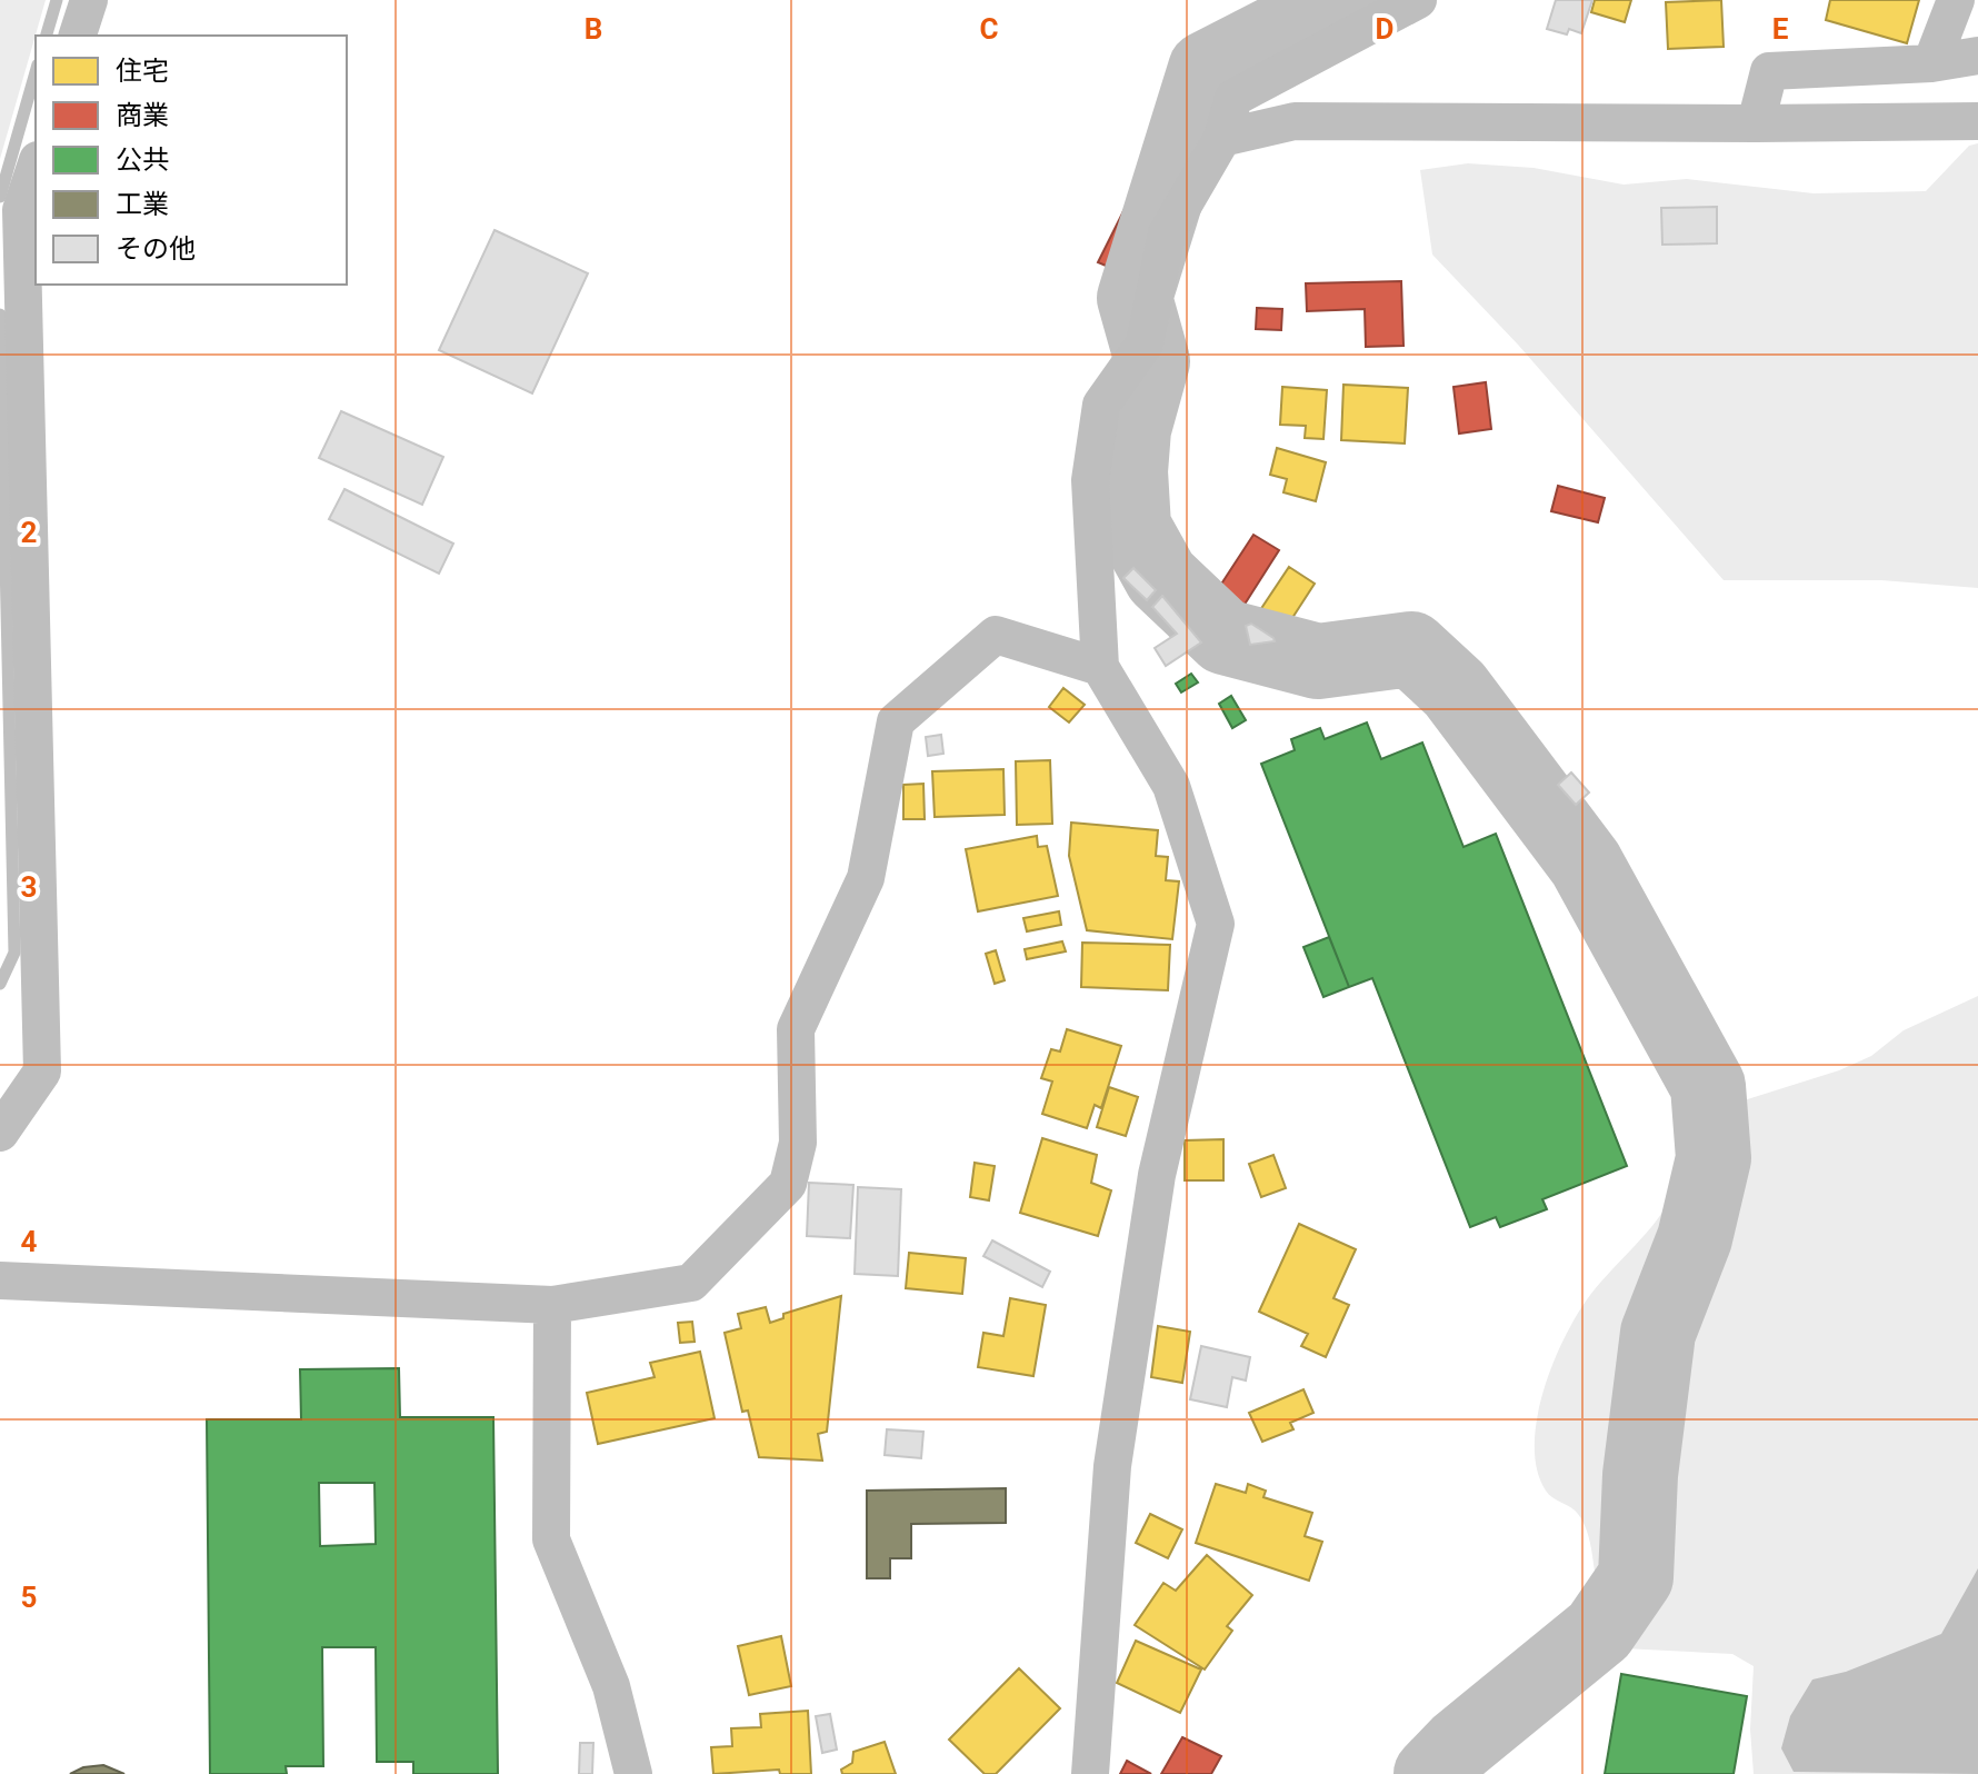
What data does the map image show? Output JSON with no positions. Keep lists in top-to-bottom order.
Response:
{
  "legend": [
    "住宅",
    "商業",
    "公共",
    "工業",
    "その他"
  ],
  "grid": {
    "columns": [
      "B",
      "C",
      "D",
      "E"
    ],
    "rows": [
      "2",
      "3",
      "4",
      "5"
    ]
  }
}
